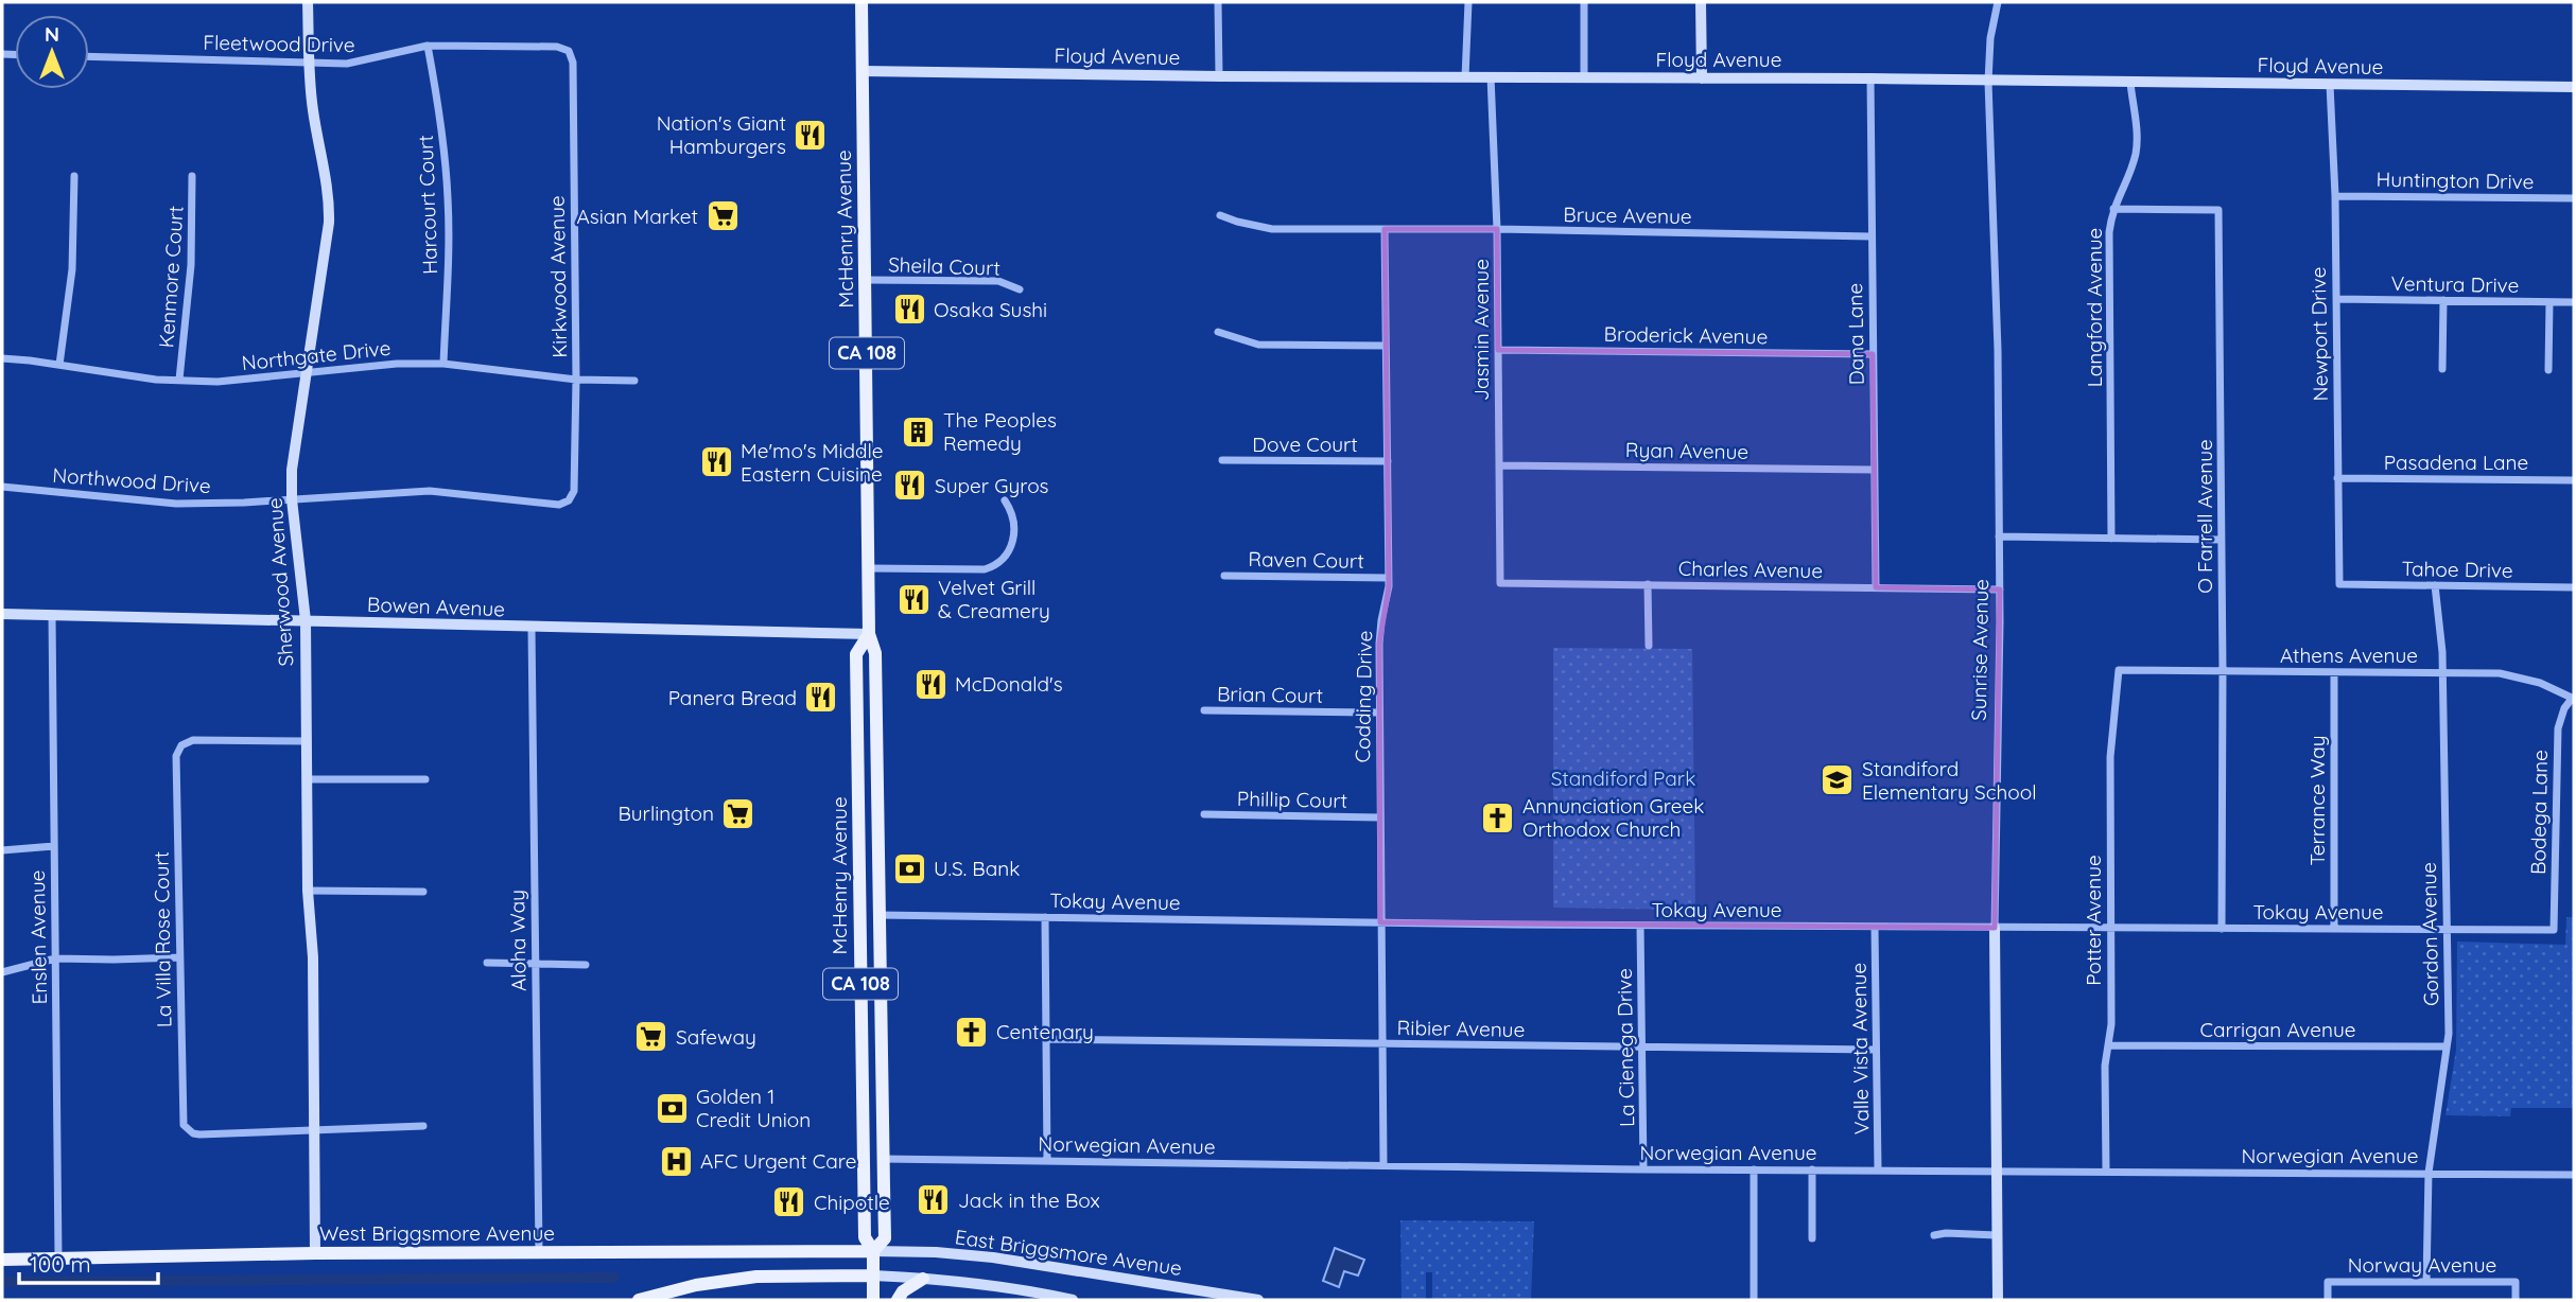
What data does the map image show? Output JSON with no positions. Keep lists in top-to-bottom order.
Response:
{
  "streets": {
    "main road": ["McHenry Avenue", "CA 108", "West Briggsmore Avenue"],
    "street": [
      "Fleetwood Drive",
      "Floyd Avenue",
      "Huntington Drive",
      "Harcourt Court",
      "Bruce Avenue",
      "Sheila Court",
      "Kenmore Court",
      "Kirkwood Avenue",
      "Ventura Drive",
      "Langford Avenue",
      "Jasmin Avenue",
      "Dana Lane",
      "Newport Drive",
      "Broderick Avenue",
      "Northgate Drive",
      "Dove Court",
      "Ryan Avenue",
      "Pasadena Lane",
      "Northwood Drive",
      "O Farrell Avenue",
      "Raven Court",
      "Charles Avenue",
      "Tahoe Drive",
      "Sherwood Avenue",
      "Bowen Avenue",
      "Sunrise Avenue",
      "Athens Avenue",
      "Brian Court",
      "Codding Drive",
      "Phillip Court",
      "Terrance Way",
      "Bodega Lane",
      "Tokay Avenue",
      "Potter Avenue",
      "Gordon Avenue",
      "Enslen Avenue",
      "La Villa Rose Court",
      "Aloha Way",
      "Ribier Avenue",
      "Carrigan Avenue",
      "La Cienega Drive",
      "Valle Vista Avenue",
      "Norwegian Avenue",
      "East Briggsmore Avenue",
      "Norway Avenue"
    ]
  },
  "crossings": [
    ["Fleetwood Drive", "Harcourt Court"],
    ["Fleetwood Drive", "Kirkwood Avenue"],
    ["Fleetwood Drive", "Sherwood Avenue"],
    ["Floyd Avenue", "McHenry Avenue"],
    ["Floyd Avenue", "Langford Avenue"],
    ["Floyd Avenue", "Jasmin Avenue"],
    ["Floyd Avenue", "Dana Lane"],
    ["Floyd Avenue", "Newport Drive"],
    ["Floyd Avenue", "Sunrise Avenue"],
    ["Huntington Drive", "Newport Drive"],
    ["Harcourt Court", "Northgate Drive"],
    ["Bruce Avenue", "Jasmin Avenue"],
    ["Bruce Avenue", "Dana Lane"],
    ["Bruce Avenue", "Codding Drive"],
    ["McHenry Avenue", "Sheila Court"],
    ["McHenry Avenue", "Bowen Avenue"],
    ["McHenry Avenue", "Tokay Avenue"],
    ["McHenry Avenue", "Norwegian Avenue"],
    ["McHenry Avenue", "West Briggsmore Avenue"],
    ["McHenry Avenue", "East Briggsmore Avenue"],
    ["Kenmore Court", "Northgate Drive"],
    ["Kirkwood Avenue", "Northgate Drive"],
    ["Kirkwood Avenue", "Northwood Drive"],
    ["Ventura Drive", "Newport Drive"],
    ["Langford Avenue", "O Farrell Avenue"],
    ["Jasmin Avenue", "Broderick Avenue"],
    ["Jasmin Avenue", "Ryan Avenue"],
    ["Jasmin Avenue", "Charles Avenue"],
    ["Dana Lane", "Broderick Avenue"],
    ["Dana Lane", "Ryan Avenue"],
    ["Dana Lane", "Charles Avenue"],
    ["Newport Drive", "Pasadena Lane"],
    ["Newport Drive", "Tahoe Drive"],
    ["Northgate Drive", "Sherwood Avenue"],
    ["Dove Court", "Codding Drive"],
    ["Northwood Drive", "Sherwood Avenue"],
    ["O Farrell Avenue", "Athens Avenue"],
    ["O Farrell Avenue", "Tokay Avenue"],
    ["Raven Court", "Codding Drive"],
    ["Charles Avenue", "Sunrise Avenue"],
    ["Tahoe Drive", "Gordon Avenue"],
    ["Sherwood Avenue", "Bowen Avenue"],
    ["Sherwood Avenue", "La Villa Rose Court"],
    ["Sherwood Avenue", "West Briggsmore Avenue"],
    ["Bowen Avenue", "Enslen Avenue"],
    ["Bowen Avenue", "Aloha Way"],
    ["Sunrise Avenue", "Tokay Avenue"],
    ["Sunrise Avenue", "Norwegian Avenue"],
    ["Athens Avenue", "Terrance Way"],
    ["Athens Avenue", "Bodega Lane"],
    ["Athens Avenue", "Potter Avenue"],
    ["Athens Avenue", "Gordon Avenue"],
    ["Brian Court", "Codding Drive"],
    ["Codding Drive", "Phillip Court"],
    ["Codding Drive", "Tokay Avenue"],
    ["Codding Drive", "Ribier Avenue"],
    ["Codding Drive", "Norwegian Avenue"],
    ["Terrance Way", "Tokay Avenue"],
    ["Bodega Lane", "Tokay Avenue"],
    ["Tokay Avenue", "Potter Avenue"],
    ["Tokay Avenue", "Gordon Avenue"],
    ["Tokay Avenue", "La Cienega Drive"],
    ["Tokay Avenue", "Valle Vista Avenue"],
    ["Potter Avenue", "Carrigan Avenue"],
    ["Potter Avenue", "Norwegian Avenue"],
    ["Gordon Avenue", "Carrigan Avenue"],
    ["Gordon Avenue", "Norwegian Avenue"],
    ["Gordon Avenue", "Norway Avenue"],
    ["Enslen Avenue", "West Briggsmore Avenue"],
    ["Aloha Way", "West Briggsmore Avenue"],
    ["Ribier Avenue", "La Cienega Drive"],
    ["Ribier Avenue", "Valle Vista Avenue"],
    ["La Cienega Drive", "Norwegian Avenue"],
    ["Valle Vista Avenue", "Norwegian Avenue"],
    ["West Briggsmore Avenue", "East Briggsmore Avenue"]
  ],
  "parks": ["Standiford Park"],
  "places": {
    "restaurant": [
      "Nation's Giant Hamburgers",
      "Osaka Sushi",
      "Me'mo's Middle Eastern Cuisine",
      "Super Gyros",
      "Velvet Grill & Creamery",
      "McDonald's",
      "Panera Bread",
      "Jack in the Box",
      "Chipotle"
    ],
    "supermarket": ["Asian Market", "Burlington", "Safeway"],
    "building": ["The Peoples Remedy"],
    "school or university": ["Standiford Elementary School"],
    "church": ["Annunciation Greek Orthodox Church", "Centenary"],
    "bank": ["U.S. Bank", "Golden 1 Credit Union"],
    "hospital": ["AFC Urgent Care"]
  },
  "scale_bar": "100 m",
  "north": "top"
}
